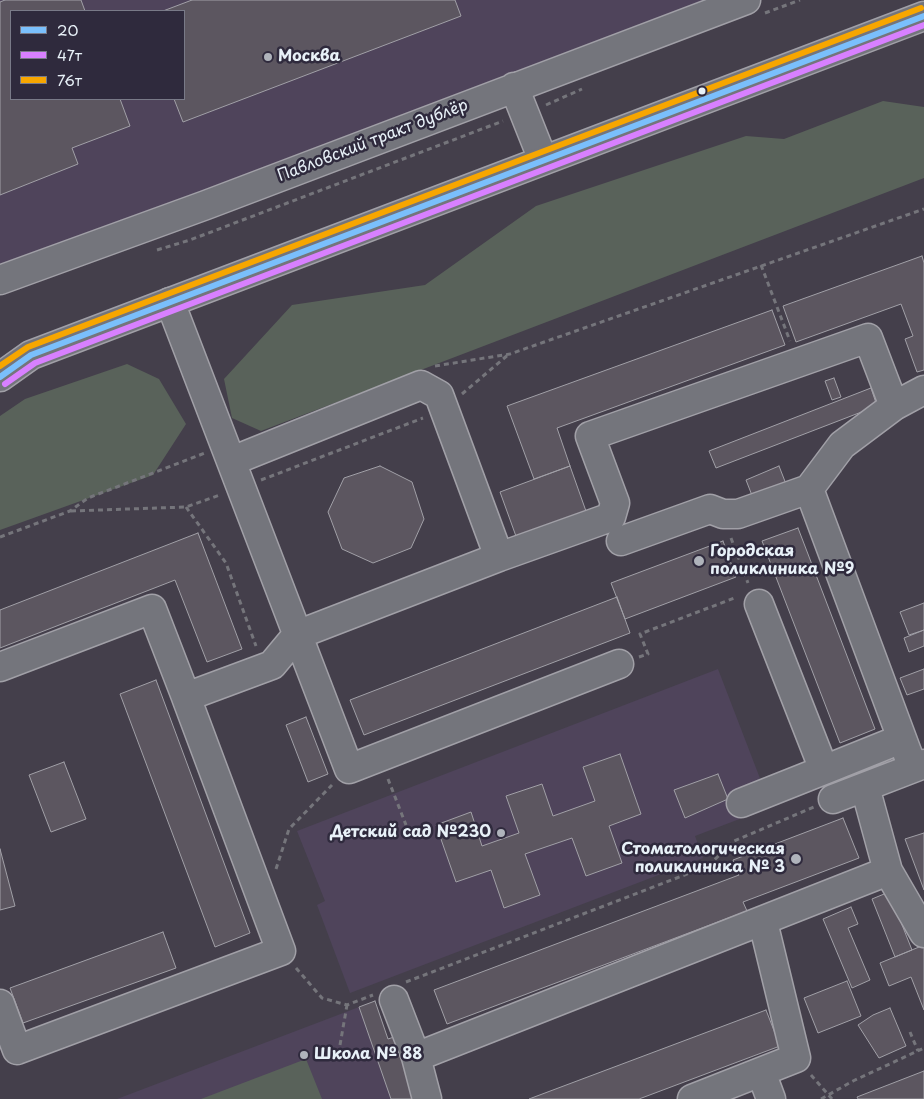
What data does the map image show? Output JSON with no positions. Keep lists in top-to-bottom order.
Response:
{
  "streets": {
    "main road": ["Павловский тракт дублёр"]
  },
  "places": [
    "Москва",
    "Городская поликлиника №9",
    "Детский сад №230",
    "Стоматологическая поликлиника № 3",
    "Школа № 88"
  ],
  "lines": ["transit line 76т", "transit line 20", "transit line 47т"],
  "legend": ["20", "47т", "76т"]
}
